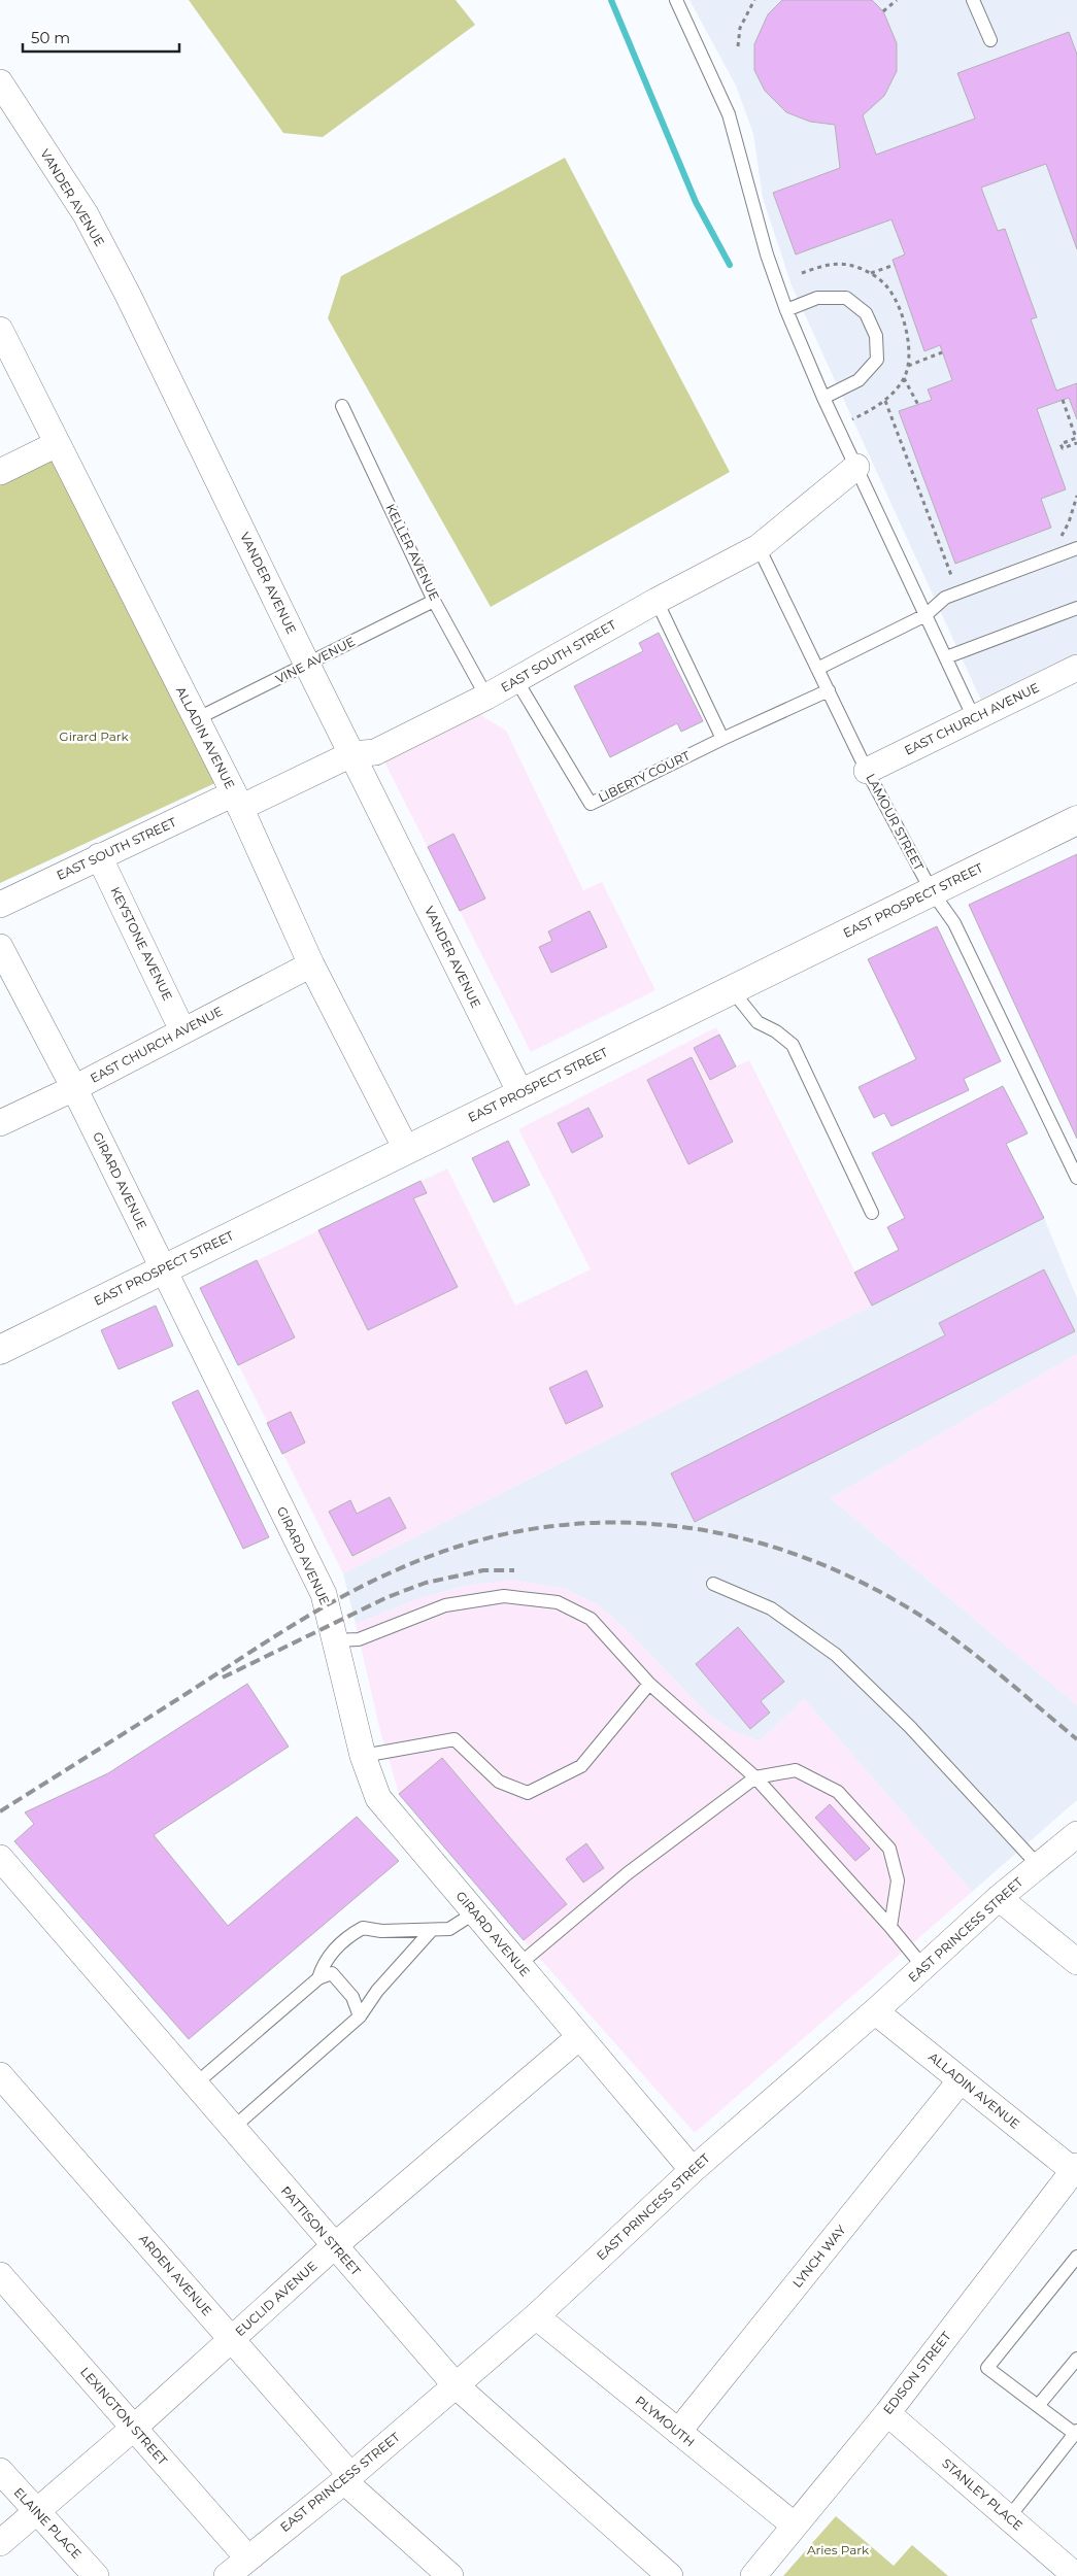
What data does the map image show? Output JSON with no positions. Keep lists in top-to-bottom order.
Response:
{
  "streets": {
    "main road": ["EAST PROSPECT STREET"],
    "street": [
      "VANDER AVENUE",
      "EAST SOUTH STREET",
      "EAST CHURCH AVENUE",
      "ALLADIN AVENUE",
      "KEYSTONE AVENUE",
      "GIRARD AVENUE",
      "EAST PRINCESS STREET",
      "PATTISON STREET",
      "LYNCH WAY",
      "ARDEN AVENUE",
      "EUCLID AVENUE",
      "EDISON STREET",
      "LEXINGTON STREET",
      "PLYMOUTH",
      "STANLEY PLACE",
      "ELAINE PLACE"
    ],
    "lane": [
      "KELLER AVENUE",
      "VINE AVENUE",
      "LIBERTY COURT",
      "LAMOUR STREET"
    ]
  },
  "crossings": [
    ["VANDER AVENUE", "EAST SOUTH STREET"],
    ["VANDER AVENUE", "VINE AVENUE"],
    ["VANDER AVENUE", "EAST PROSPECT STREET"],
    ["KELLER AVENUE", "EAST SOUTH STREET"],
    ["KELLER AVENUE", "VINE AVENUE"],
    ["EAST SOUTH STREET", "ALLADIN AVENUE"],
    ["EAST SOUTH STREET", "LIBERTY COURT"],
    ["EAST SOUTH STREET", "LAMOUR STREET"],
    ["EAST SOUTH STREET", "KEYSTONE AVENUE"],
    ["VINE AVENUE", "ALLADIN AVENUE"],
    ["EAST CHURCH AVENUE", "ALLADIN AVENUE"],
    ["EAST CHURCH AVENUE", "LAMOUR STREET"],
    ["EAST CHURCH AVENUE", "KEYSTONE AVENUE"],
    ["EAST CHURCH AVENUE", "GIRARD AVENUE"],
    ["ALLADIN AVENUE", "EAST PROSPECT STREET"],
    ["ALLADIN AVENUE", "EAST PRINCESS STREET"],
    ["ALLADIN AVENUE", "LYNCH WAY"],
    ["ALLADIN AVENUE", "EDISON STREET"],
    ["LIBERTY COURT", "LAMOUR STREET"],
    ["LAMOUR STREET", "EAST PROSPECT STREET"],
    ["EAST PROSPECT STREET", "GIRARD AVENUE"],
    ["GIRARD AVENUE", "EAST PRINCESS STREET"],
    ["GIRARD AVENUE", "EUCLID AVENUE"],
    ["EAST PRINCESS STREET", "PATTISON STREET"],
    ["EAST PRINCESS STREET", "ARDEN AVENUE"],
    ["EAST PRINCESS STREET", "LEXINGTON STREET"],
    ["EAST PRINCESS STREET", "PLYMOUTH"],
    ["PATTISON STREET", "EUCLID AVENUE"],
    ["LYNCH WAY", "PLYMOUTH"],
    ["ARDEN AVENUE", "EUCLID AVENUE"],
    ["EUCLID AVENUE", "LEXINGTON STREET"],
    ["EUCLID AVENUE", "ELAINE PLACE"],
    ["EDISON STREET", "PLYMOUTH"],
    ["EDISON STREET", "STANLEY PLACE"]
  ],
  "parks": ["Girard Park", "Aries Park"],
  "scale_bar": "50 m"
}
